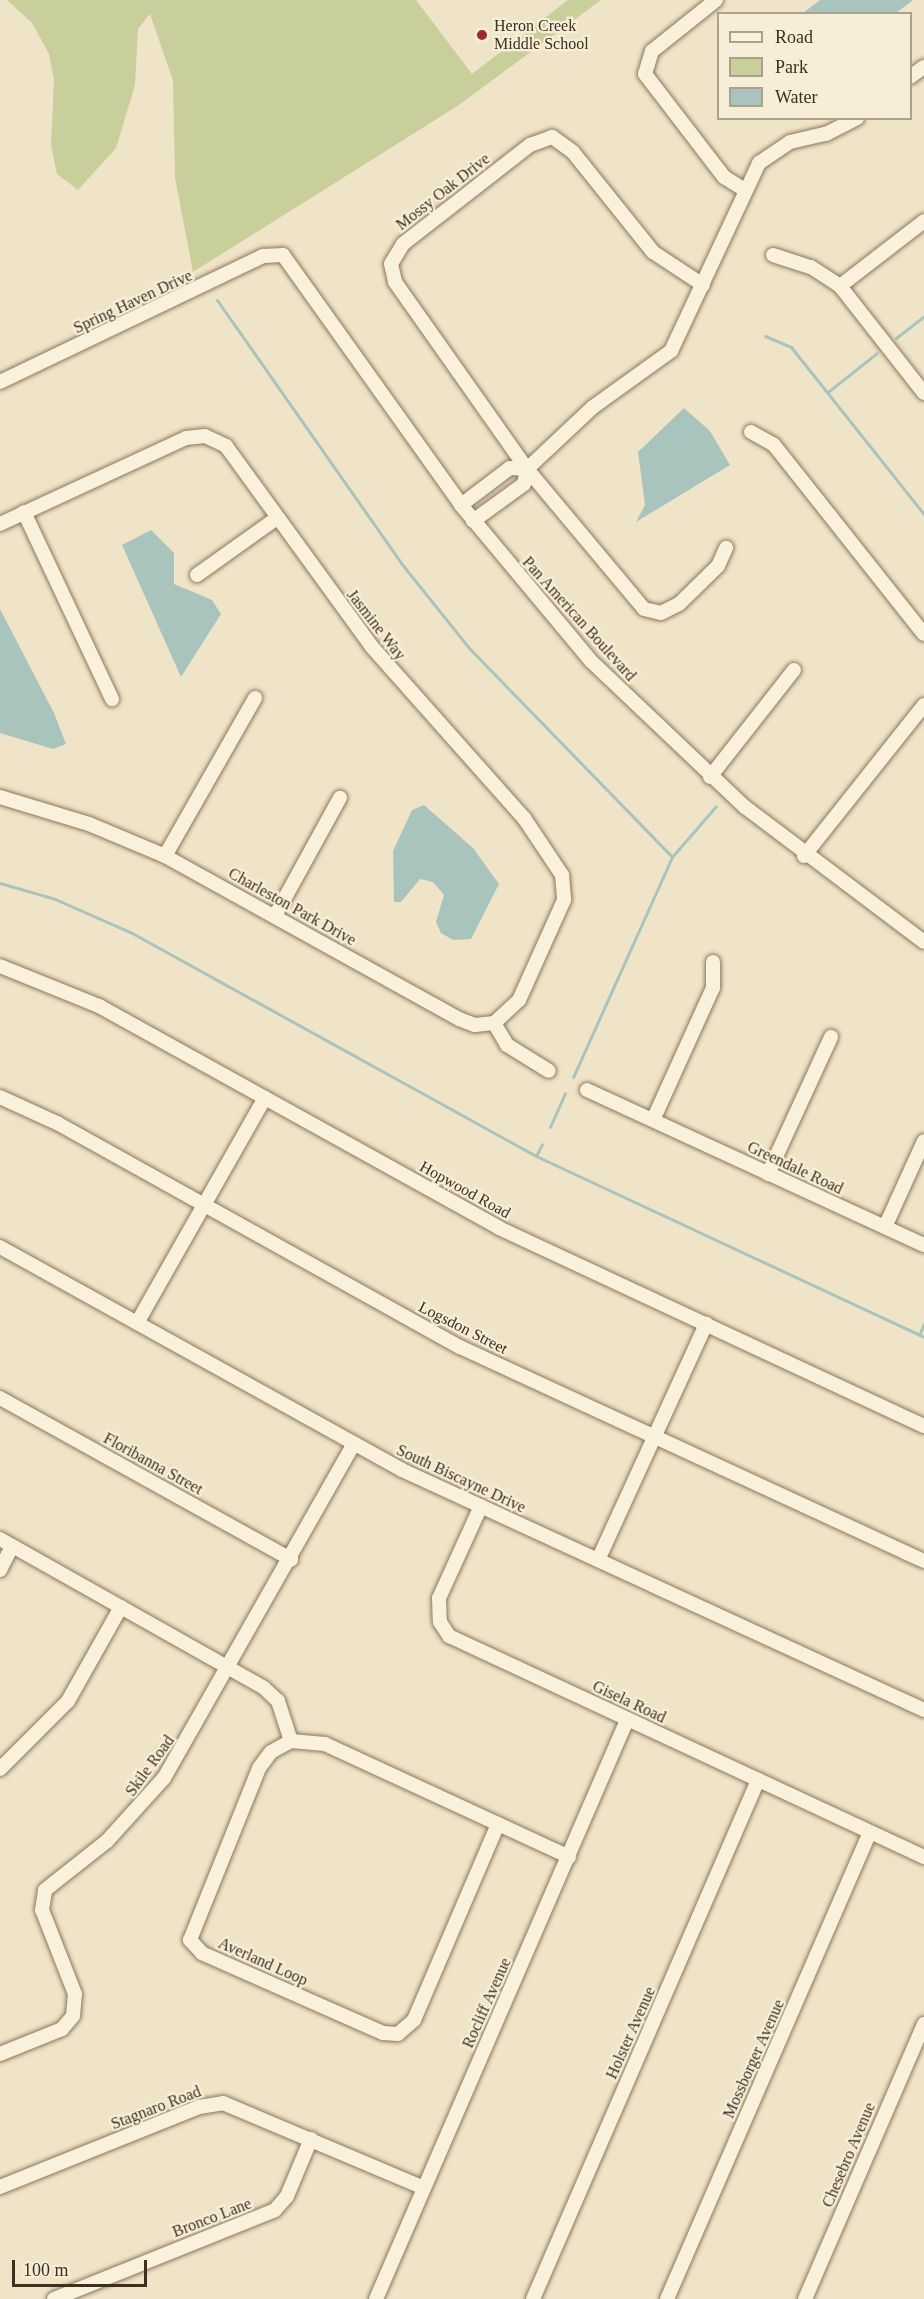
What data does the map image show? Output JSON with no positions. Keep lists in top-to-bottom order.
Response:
{
  "streets": {
    "street": [
      "Mossy Oak Drive",
      "Spring Haven Drive",
      "Pan American Boulevard",
      "Jasmine Way",
      "Charleston Park Drive",
      "Greendale Road",
      "Hopwood Road",
      "Logsdon Street",
      "Floribanna Street",
      "South Biscayne Drive",
      "Gisela Road",
      "Skile Road",
      "Averland Loop",
      "Rocliff Avenue",
      "Holster Avenue",
      "Mossborger Avenue",
      "Stagnaro Road",
      "Chesebro Avenue",
      "Bronco Lane"
    ]
  },
  "crossings": [
    ["Spring Haven Drive", "Pan American Boulevard"],
    ["Jasmine Way", "Charleston Park Drive"],
    ["Floribanna Street", "Skile Road"],
    ["South Biscayne Drive", "Gisela Road"],
    ["South Biscayne Drive", "Skile Road"],
    ["Gisela Road", "Rocliff Avenue"],
    ["Gisela Road", "Holster Avenue"],
    ["Gisela Road", "Mossborger Avenue"],
    ["Rocliff Avenue", "Stagnaro Road"],
    ["Stagnaro Road", "Bronco Lane"]
  ],
  "places": ["Heron Creek Middle School"],
  "legend": ["Road", "Park", "Water"],
  "scale_bar": "100 m"
}
